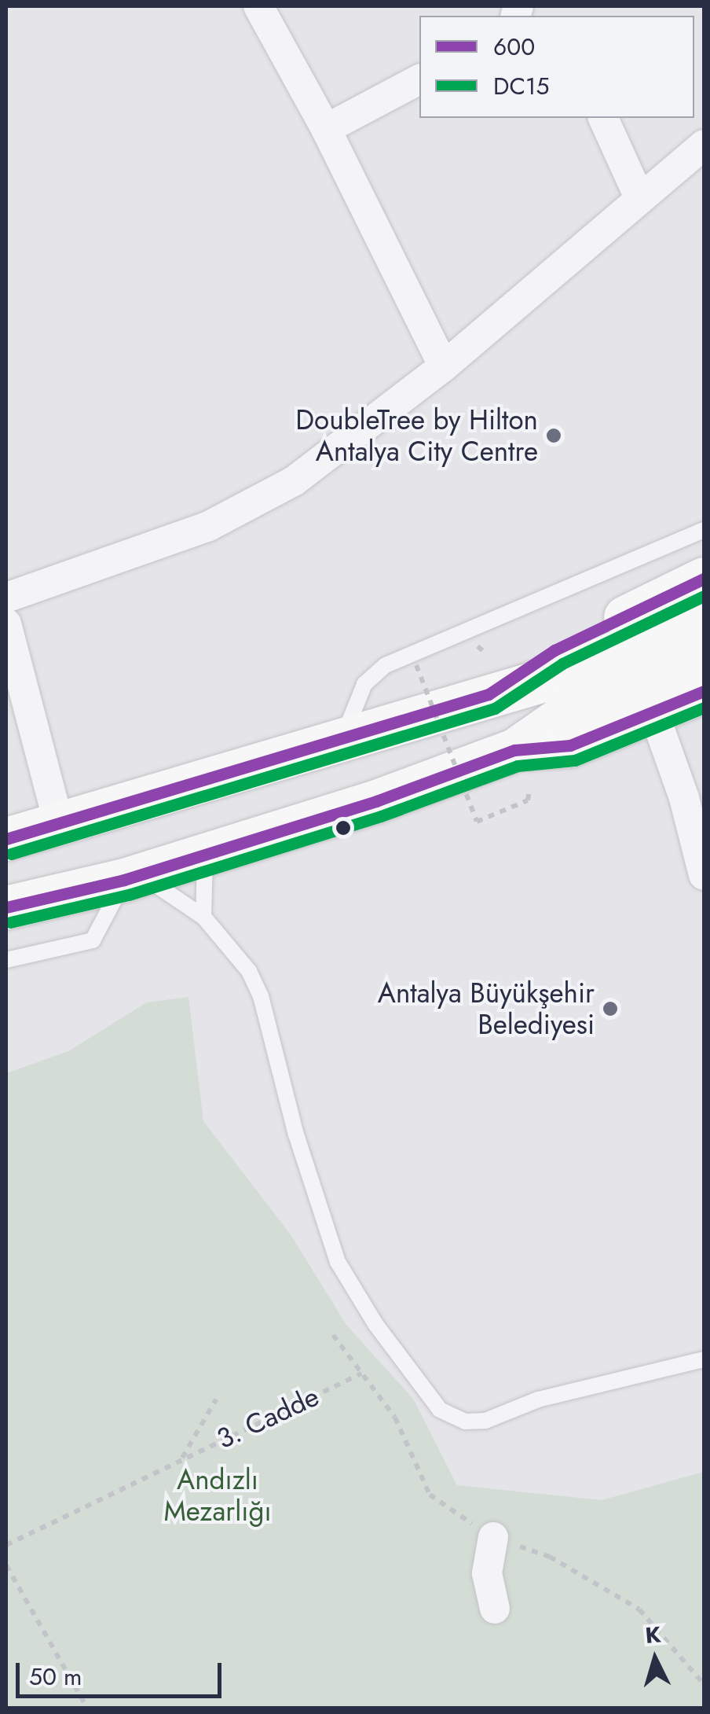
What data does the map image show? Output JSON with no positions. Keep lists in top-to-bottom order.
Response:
{
  "streets": {
    "path": ["3. Cadde"]
  },
  "parks": ["Andızlı Mezarlığı"],
  "places": ["DoubleTree by Hilton Antalya City Centre", "Antalya Büyükşehir Belediyesi"],
  "lines": ["transit line 600", "transit line DC15"],
  "legend": ["600", "DC15"],
  "scale_bar": "50 m",
  "north": "top"
}
